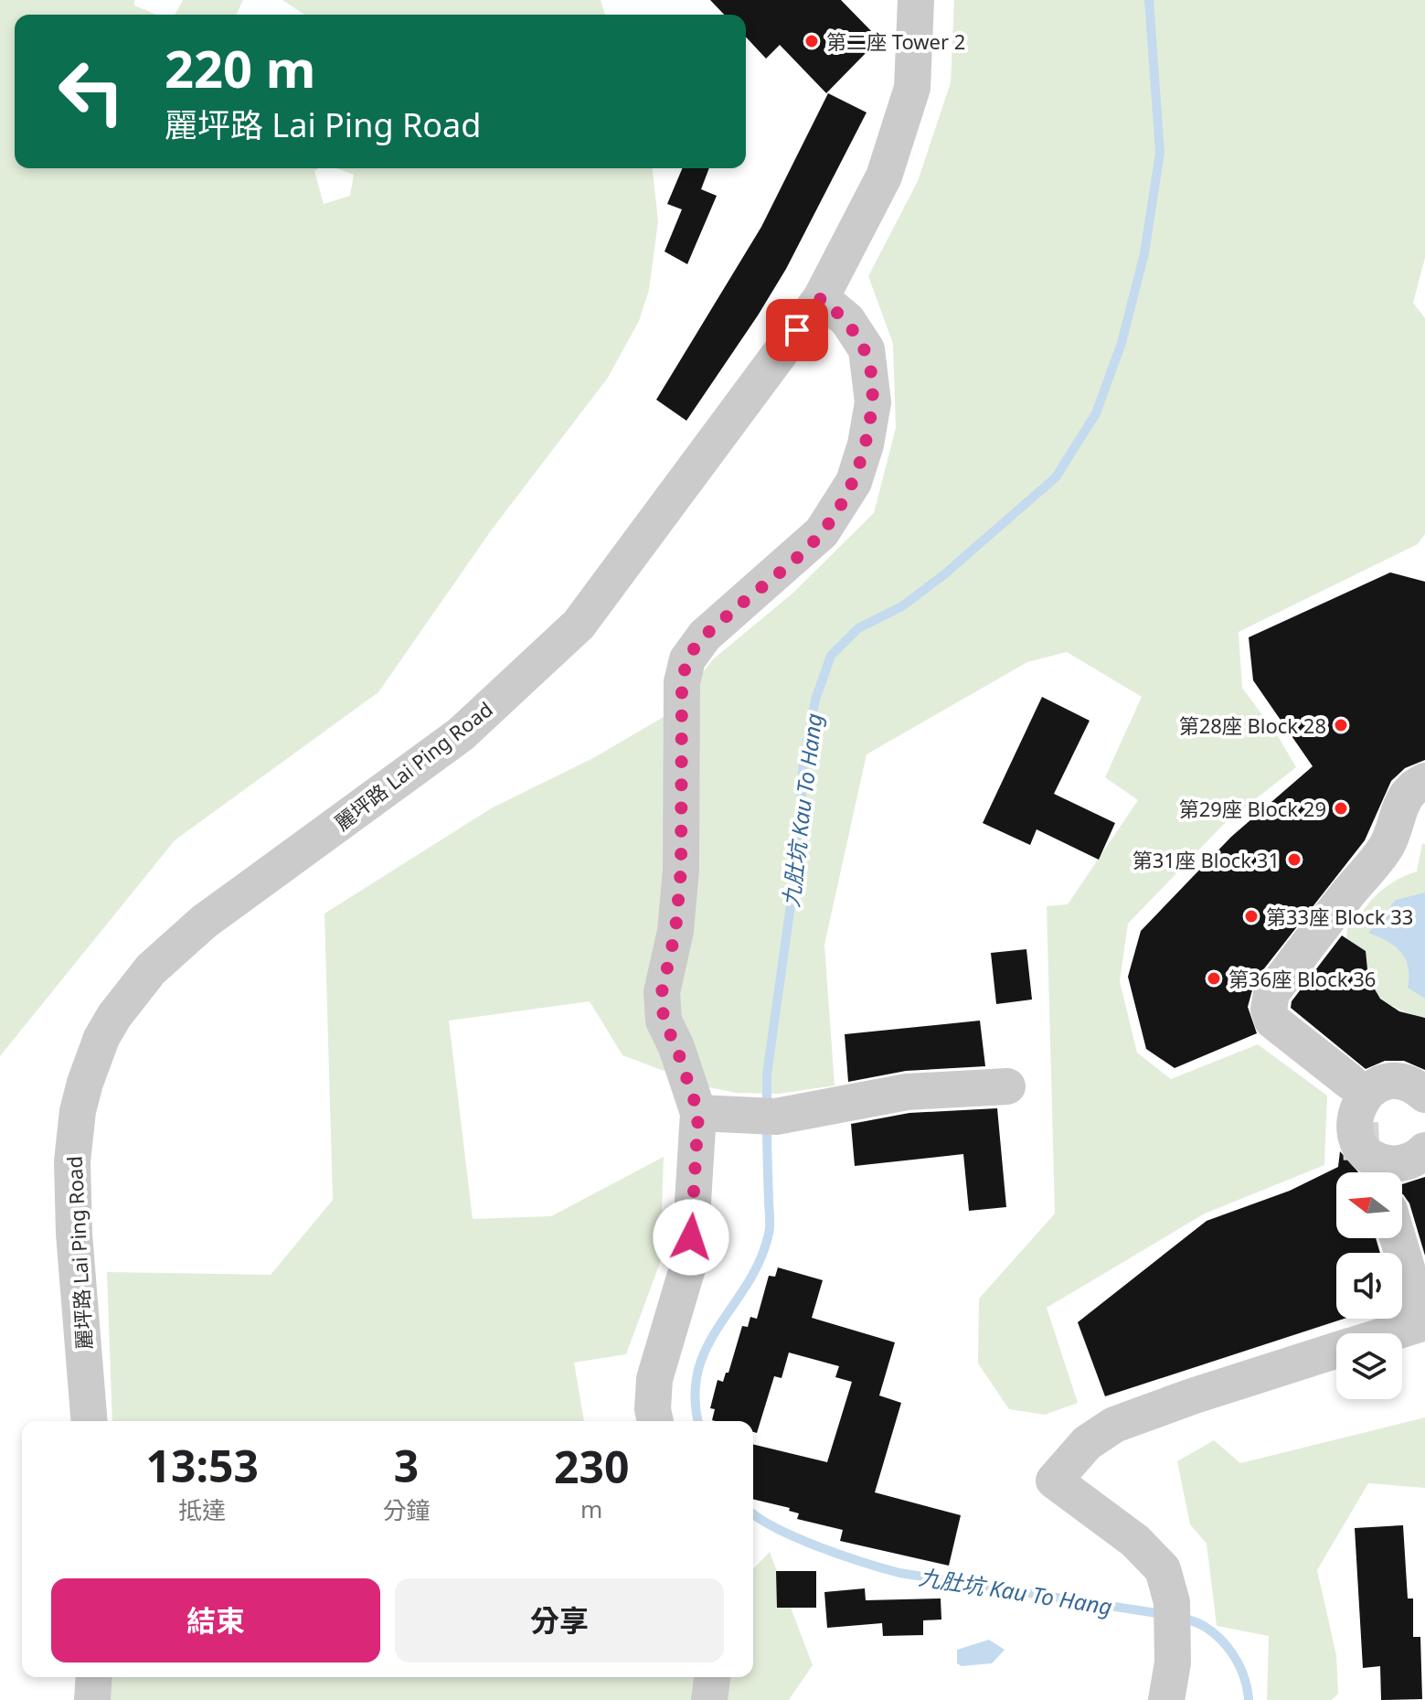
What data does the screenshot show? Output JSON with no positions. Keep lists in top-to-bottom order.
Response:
{
  "streets": {
    "street": ["麗坪路 Lai Ping Road"]
  },
  "water": ["九肚坑 Kau To Hang"],
  "places": [
    "第二座 Tower 2",
    "第28座 Block 28",
    "第29座 Block 29",
    "第31座 Block 31",
    "第33座 Block 33",
    "第36座 Block 36"
  ],
  "north": "left",
  "page": {
    "turn": ["220 m", "麗坪路 Lai Ping Road"],
    "eta": [
      "13:53",
      "抵達",
      "3",
      "分鐘",
      "230",
      "m"
    ],
    "buttons": ["結束", "分享"]
  }
}
